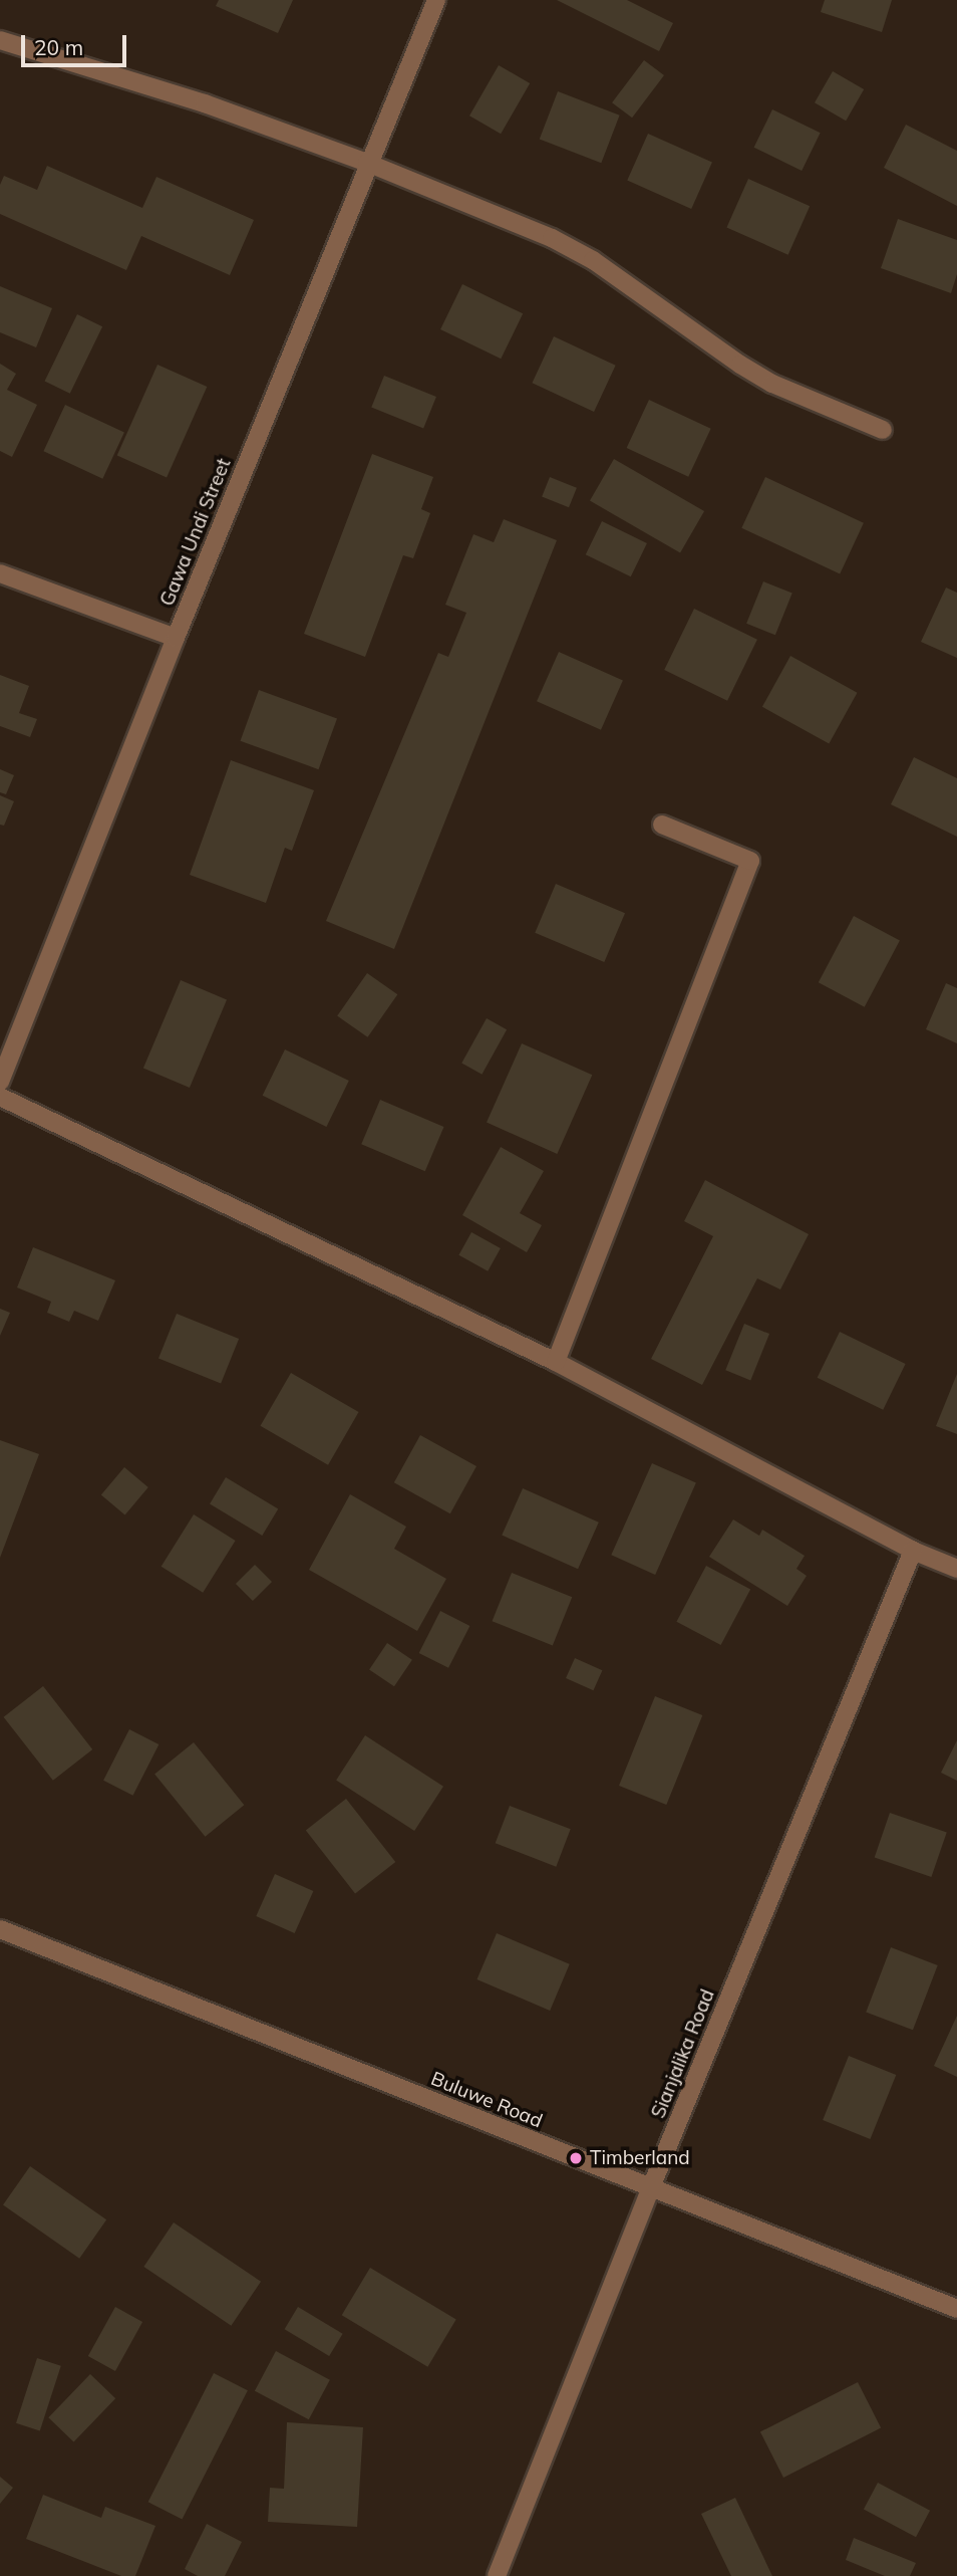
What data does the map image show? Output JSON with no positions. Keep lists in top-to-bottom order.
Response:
{
  "streets": {
    "street": ["Gawa Undi Street", "Sianjalika Road", "Buluwe Road"]
  },
  "crossings": [
    ["Sianjalika Road", "Buluwe Road"]
  ],
  "places": ["Timberland"],
  "scale_bar": "20 m"
}
